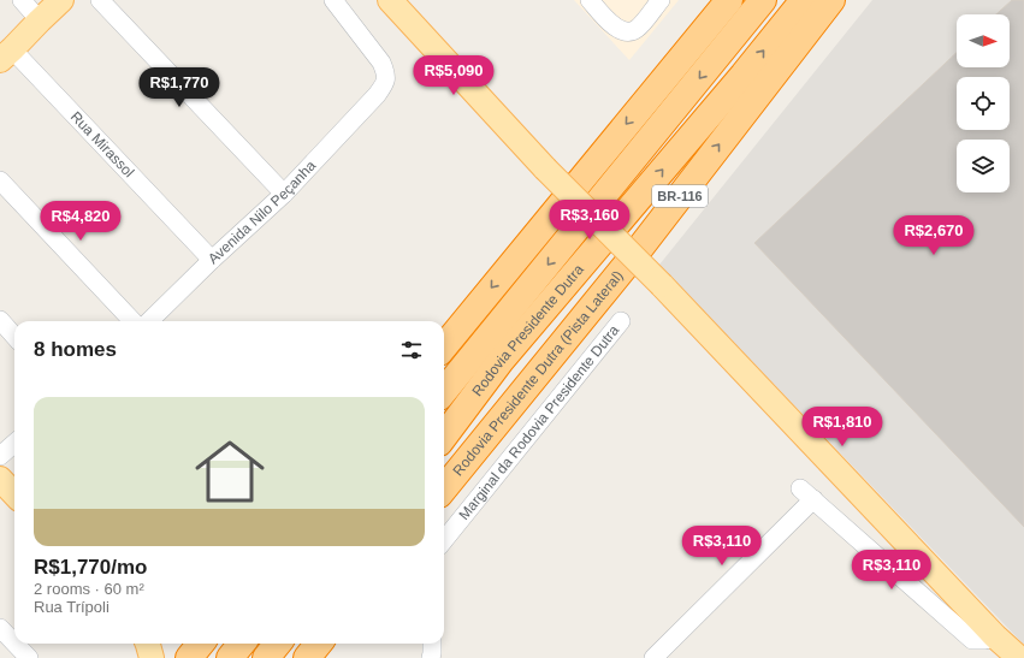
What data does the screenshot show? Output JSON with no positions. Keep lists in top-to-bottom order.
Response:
{
  "streets": {
    "highway": ["BR-116", "Rodovia Presidente Dutra", "Rodovia Presidente Dutra (Pista Lateral)"],
    "street": ["Rua Mirassol", "Avenida Nilo Peçanha", "Marginal da Rodovia Presidente Dutra"]
  },
  "crossings": [
    ["Rua Mirassol", "Avenida Nilo Peçanha"]
  ],
  "north": "right",
  "page": {
    "price": [
      "R$5,090",
      "R$1,770",
      "R$3,160",
      "R$4,820",
      "R$2,670",
      "R$1,810",
      "R$3,110",
      "R$3,110"
    ],
    "heading": "8 homes",
    "list": [
      {
        "name": "R$1,770/mo",
        "note": "2 rooms · 60 m² · Rua Trípoli"
      }
    ]
  }
}
